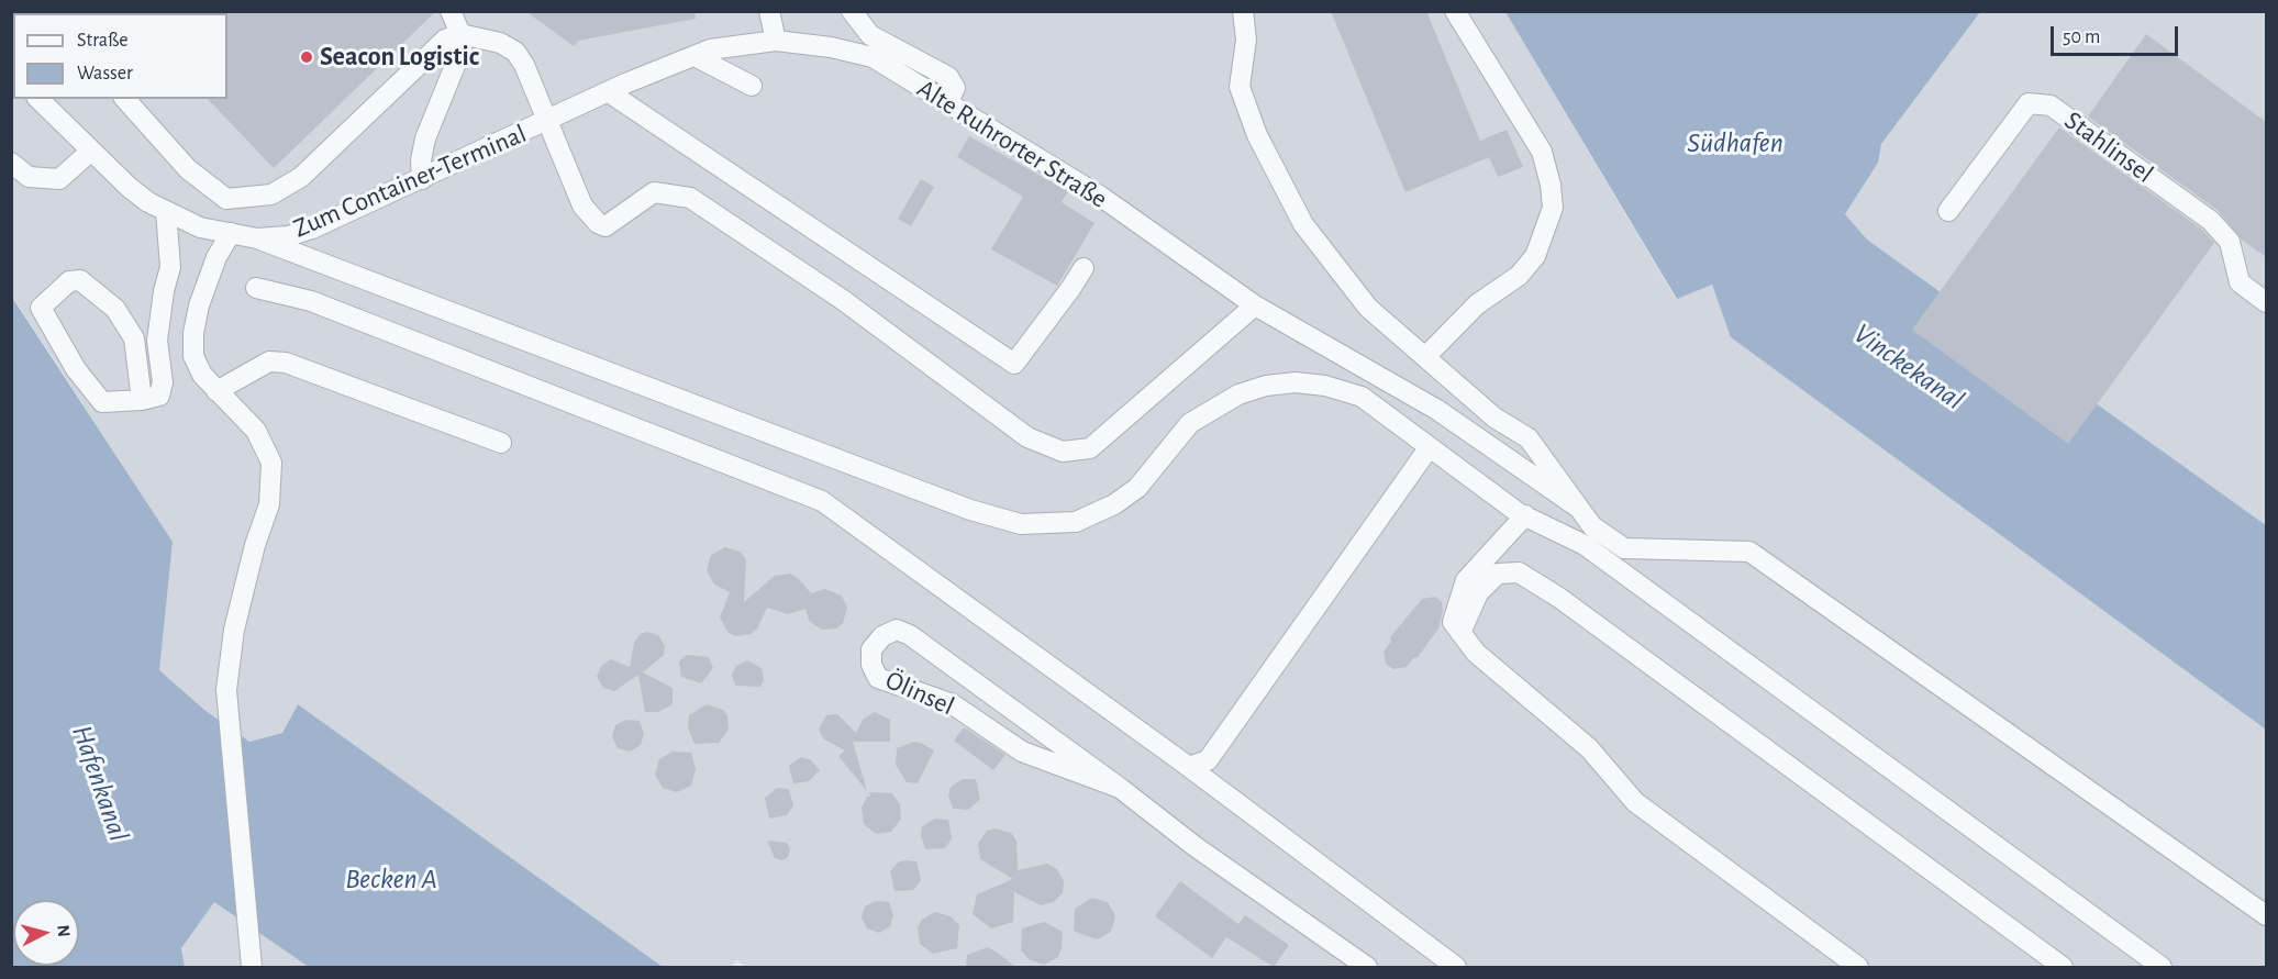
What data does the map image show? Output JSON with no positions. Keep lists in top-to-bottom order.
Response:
{
  "streets": {
    "street": [
      "Alte Ruhrorter Straße",
      "Stahlinsel",
      "Zum Container-Terminal",
      "Ölinsel"
    ]
  },
  "crossings": [
    ["Alte Ruhrorter Straße", "Zum Container-Terminal"]
  ],
  "water": [
    "Südhafen",
    "Vinckekanal",
    "Hafenkanal",
    "Becken A"
  ],
  "places": ["Seacon Logistic"],
  "legend": ["Straße", "Wasser"],
  "scale_bar": "50 m",
  "north": "right"
}
